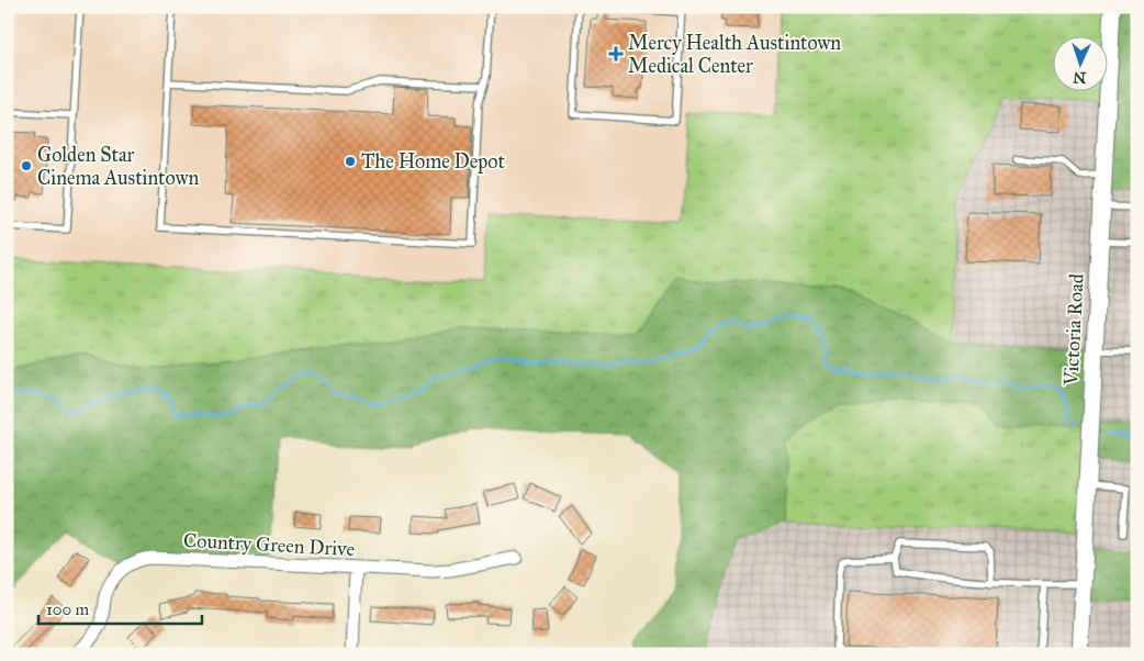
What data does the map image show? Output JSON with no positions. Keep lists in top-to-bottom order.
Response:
{
  "streets": {
    "street": ["Victoria Road", "Country Green Drive"]
  },
  "places": {
    "health": ["Mercy Health Austintown Medical Center"],
    "other": ["The Home Depot", "Golden Star Cinema Austintown"]
  },
  "scale_bar": "100 m",
  "north": "bottom"
}
